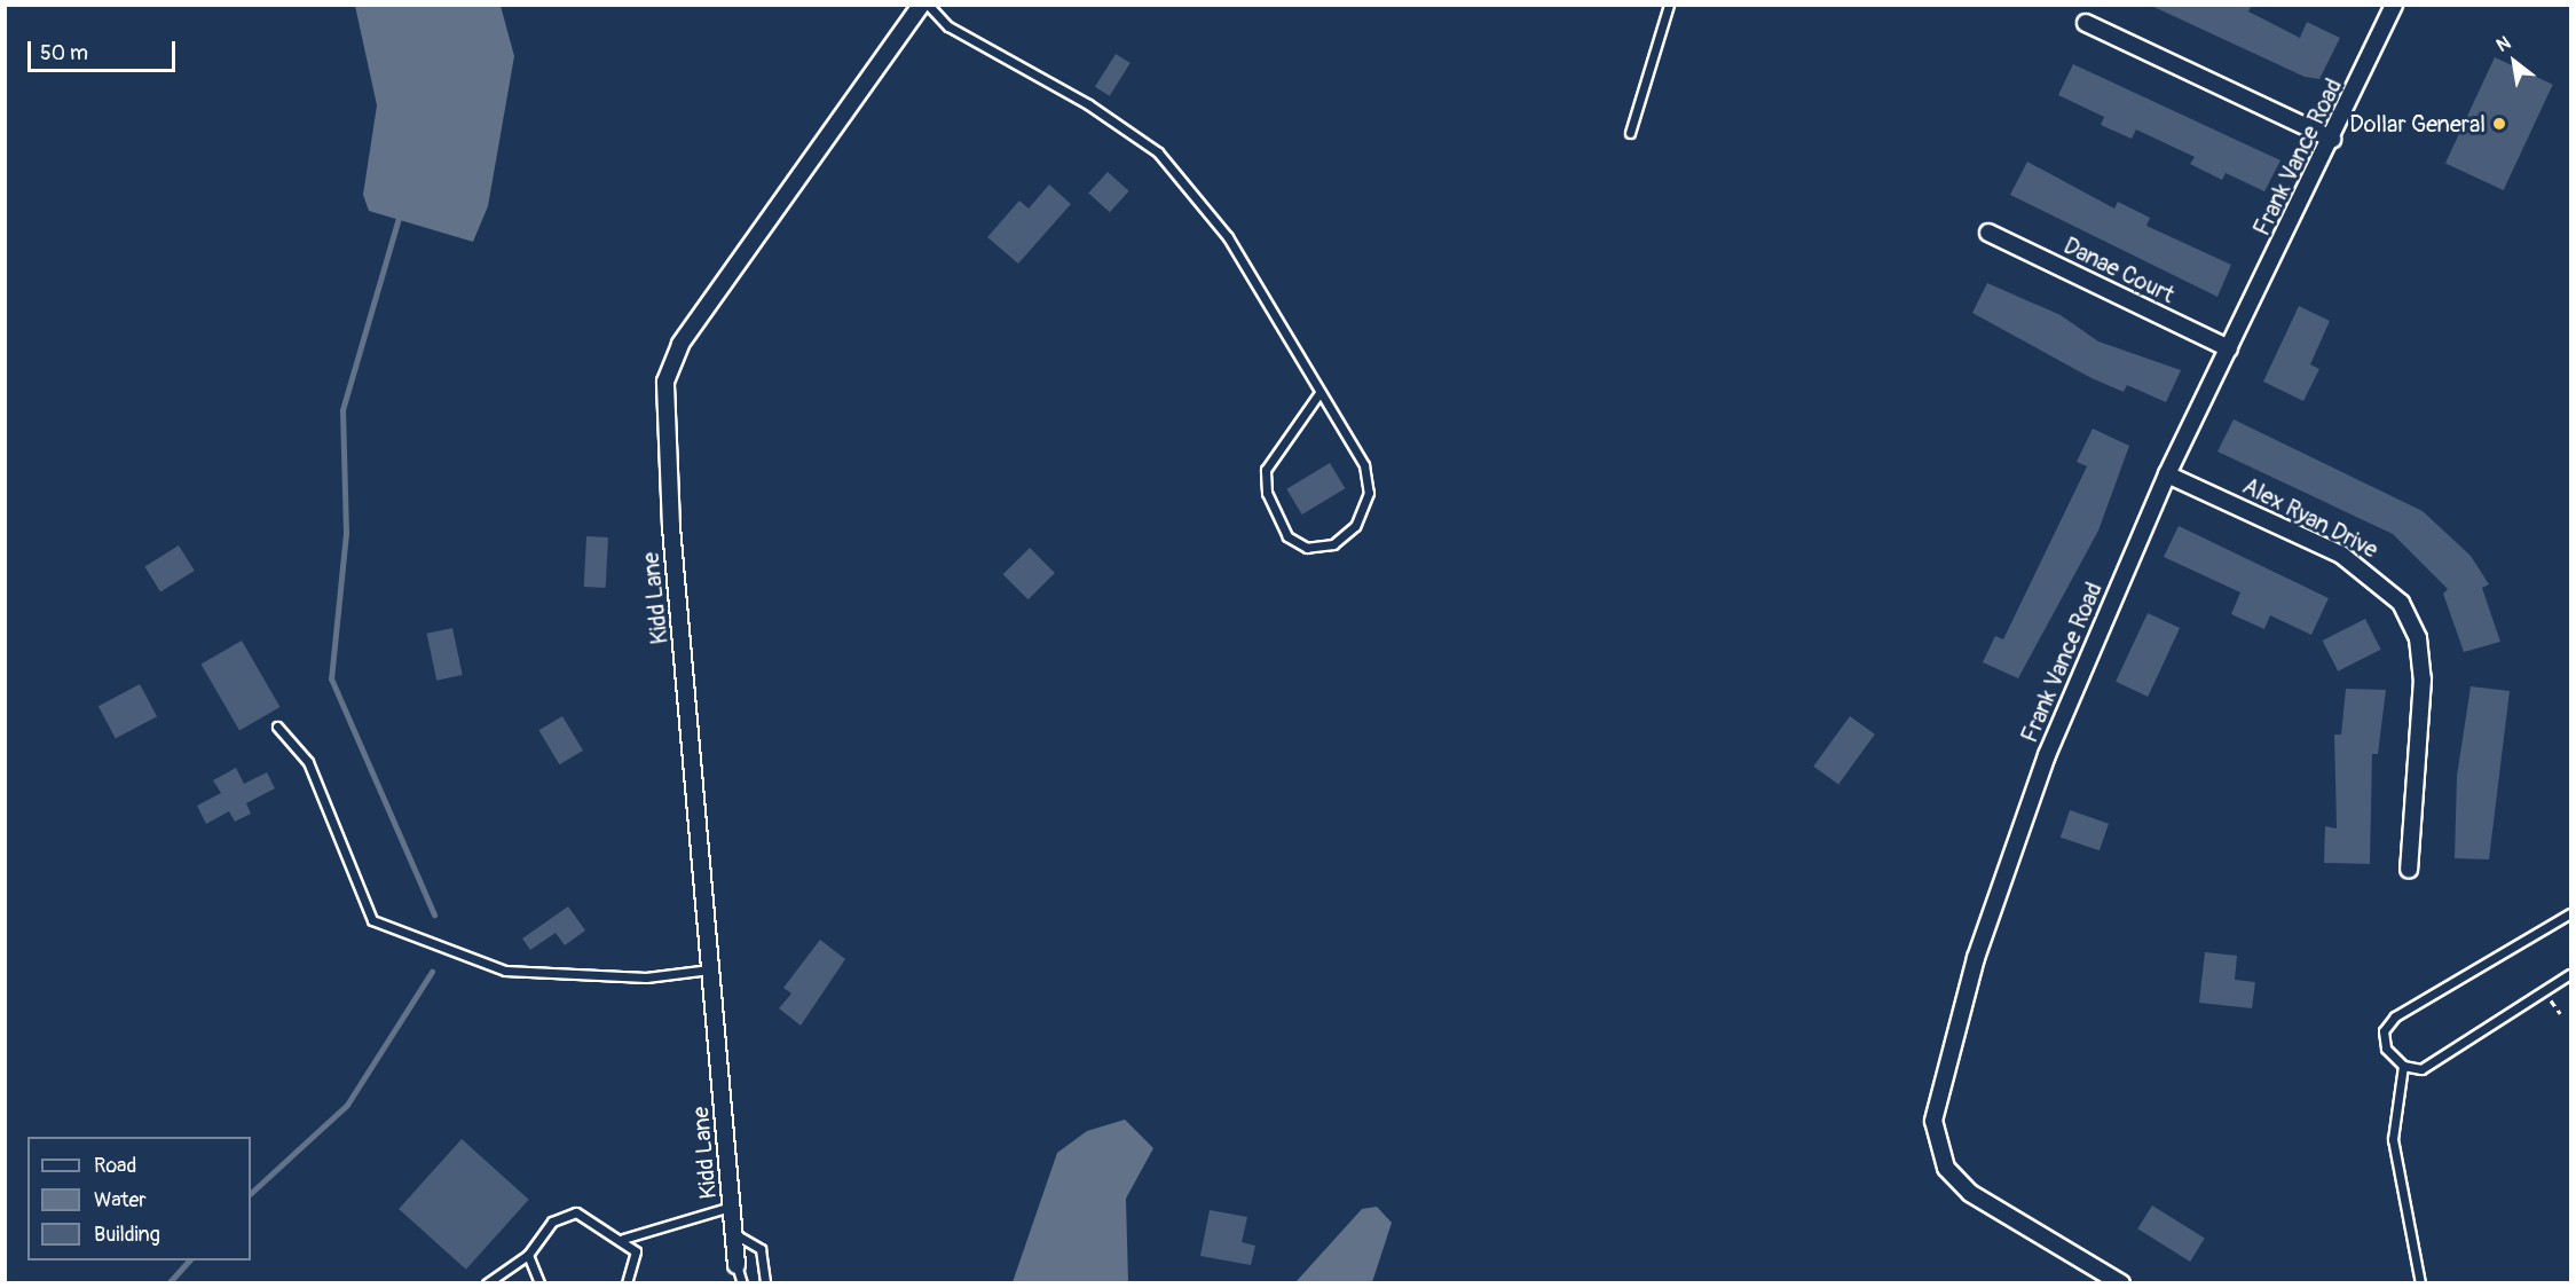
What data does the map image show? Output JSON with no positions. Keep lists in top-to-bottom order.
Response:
{
  "streets": {
    "street": [
      "Frank Vance Road",
      "Danae Court",
      "Alex Ryan Drive",
      "Kidd Lane"
    ]
  },
  "crossings": [
    ["Frank Vance Road", "Danae Court"],
    ["Frank Vance Road", "Alex Ryan Drive"]
  ],
  "places": ["Dollar General"],
  "legend": ["Road", "Water", "Building"],
  "scale_bar": "50 m",
  "north": "top left"
}
